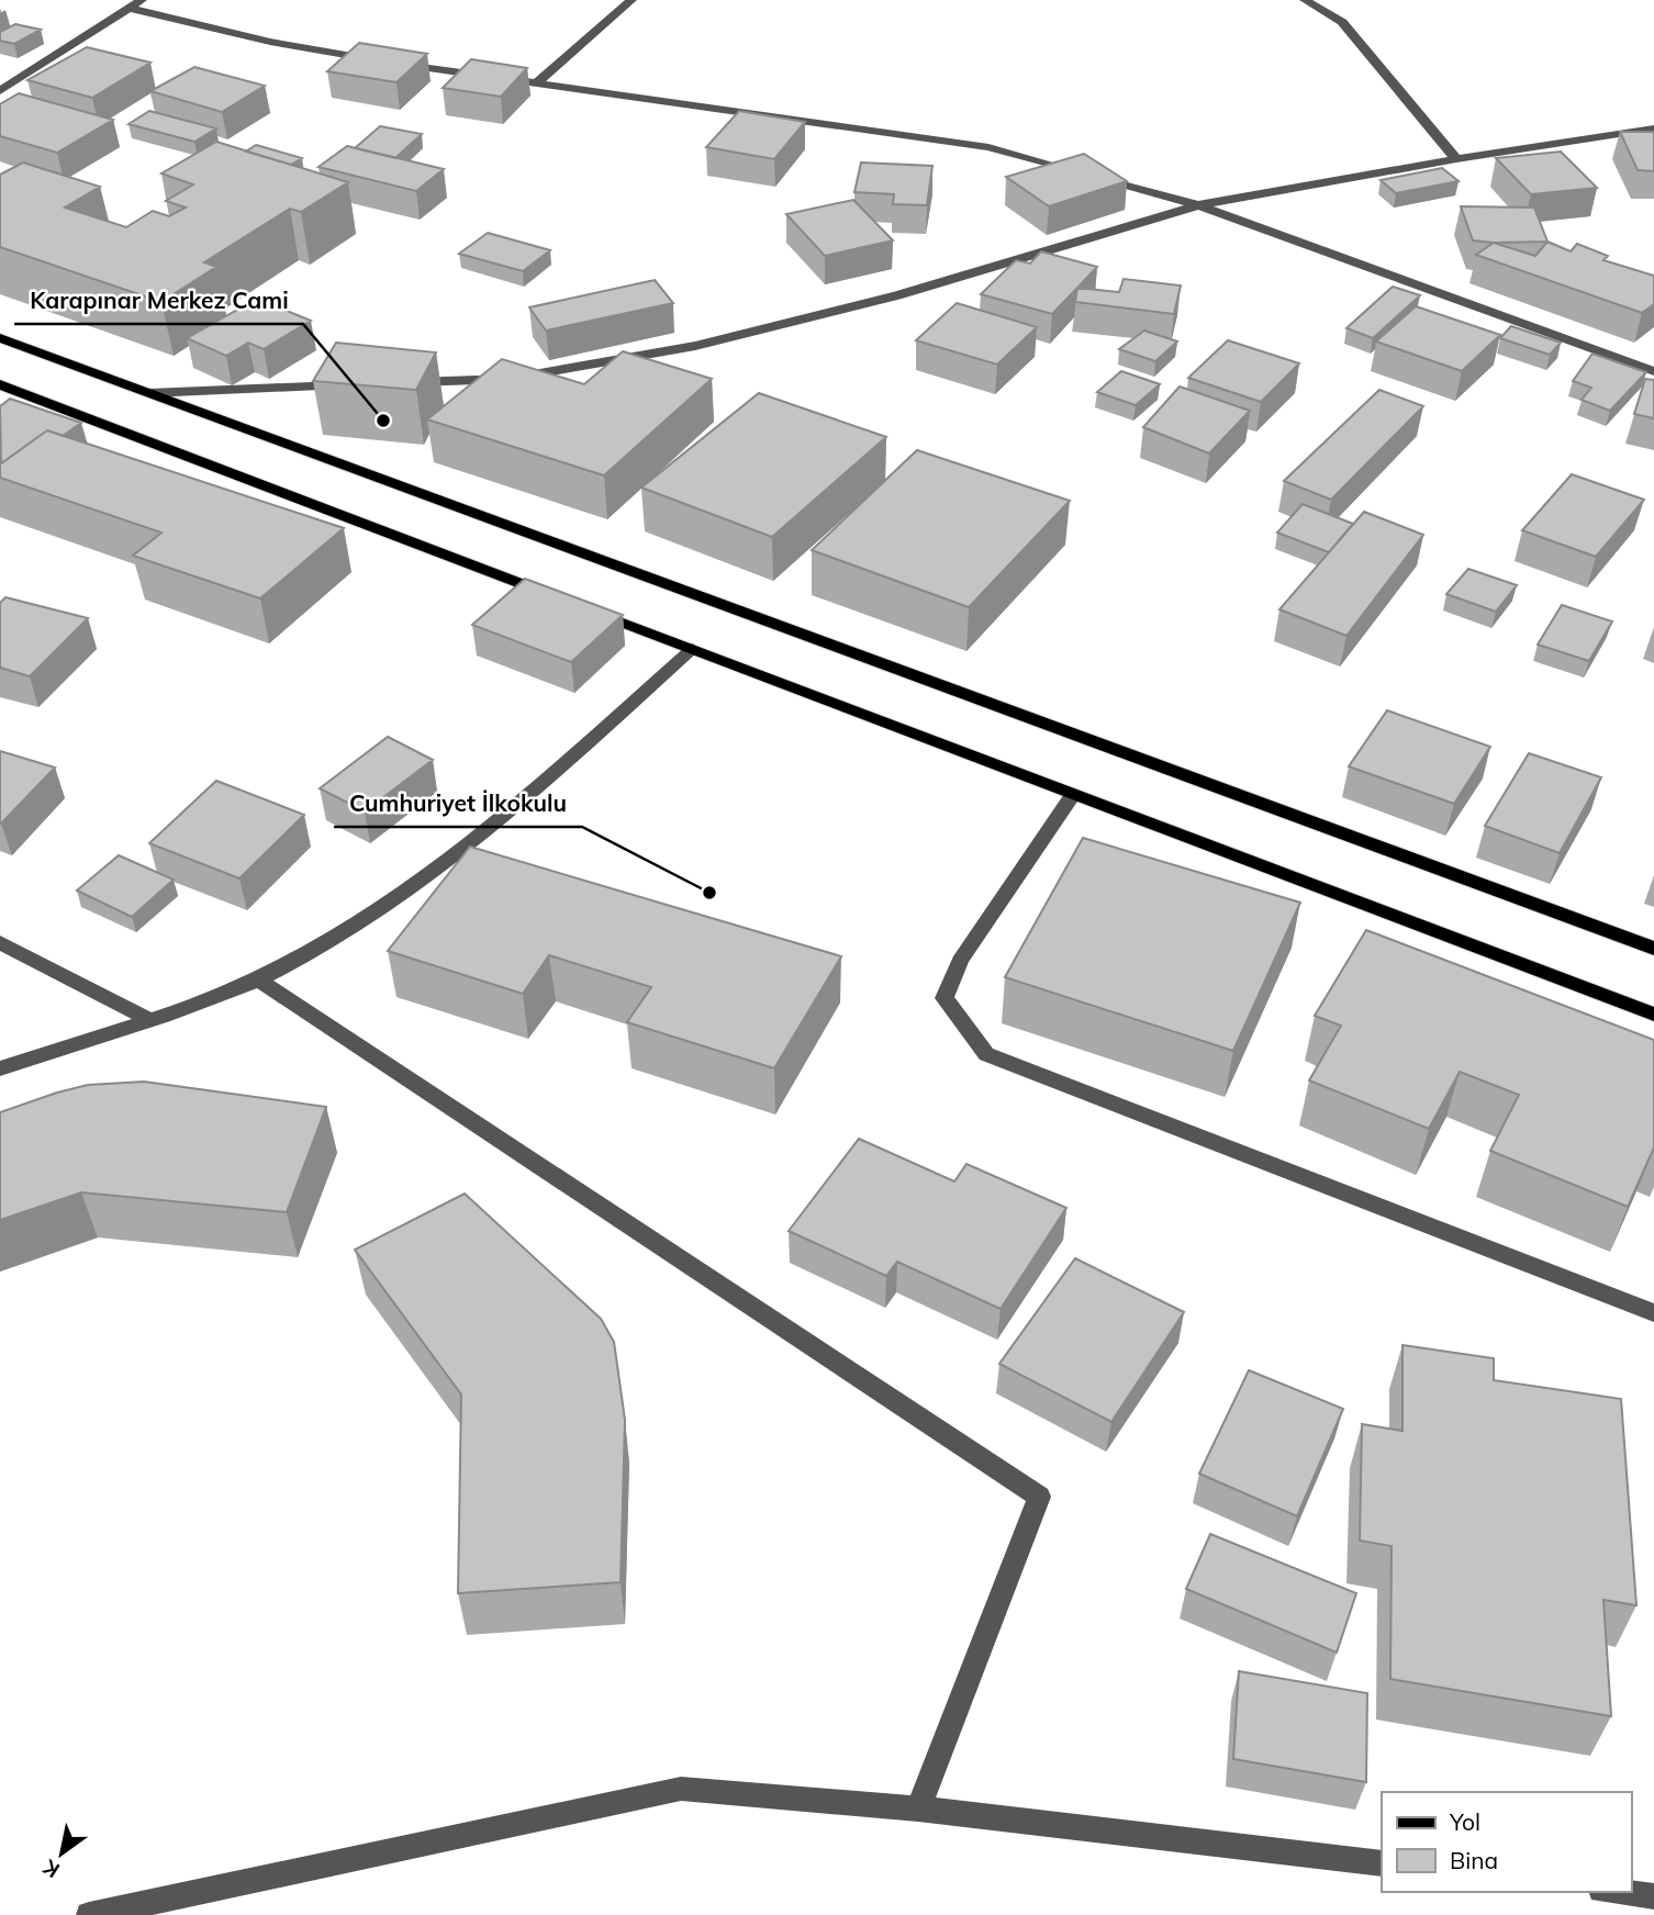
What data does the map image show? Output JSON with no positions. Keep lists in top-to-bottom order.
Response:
{
  "places": ["Karapınar Merkez Cami", "Cumhuriyet İlkokulu"],
  "legend": ["Yol", "Bina"],
  "north": "bottom left"
}
